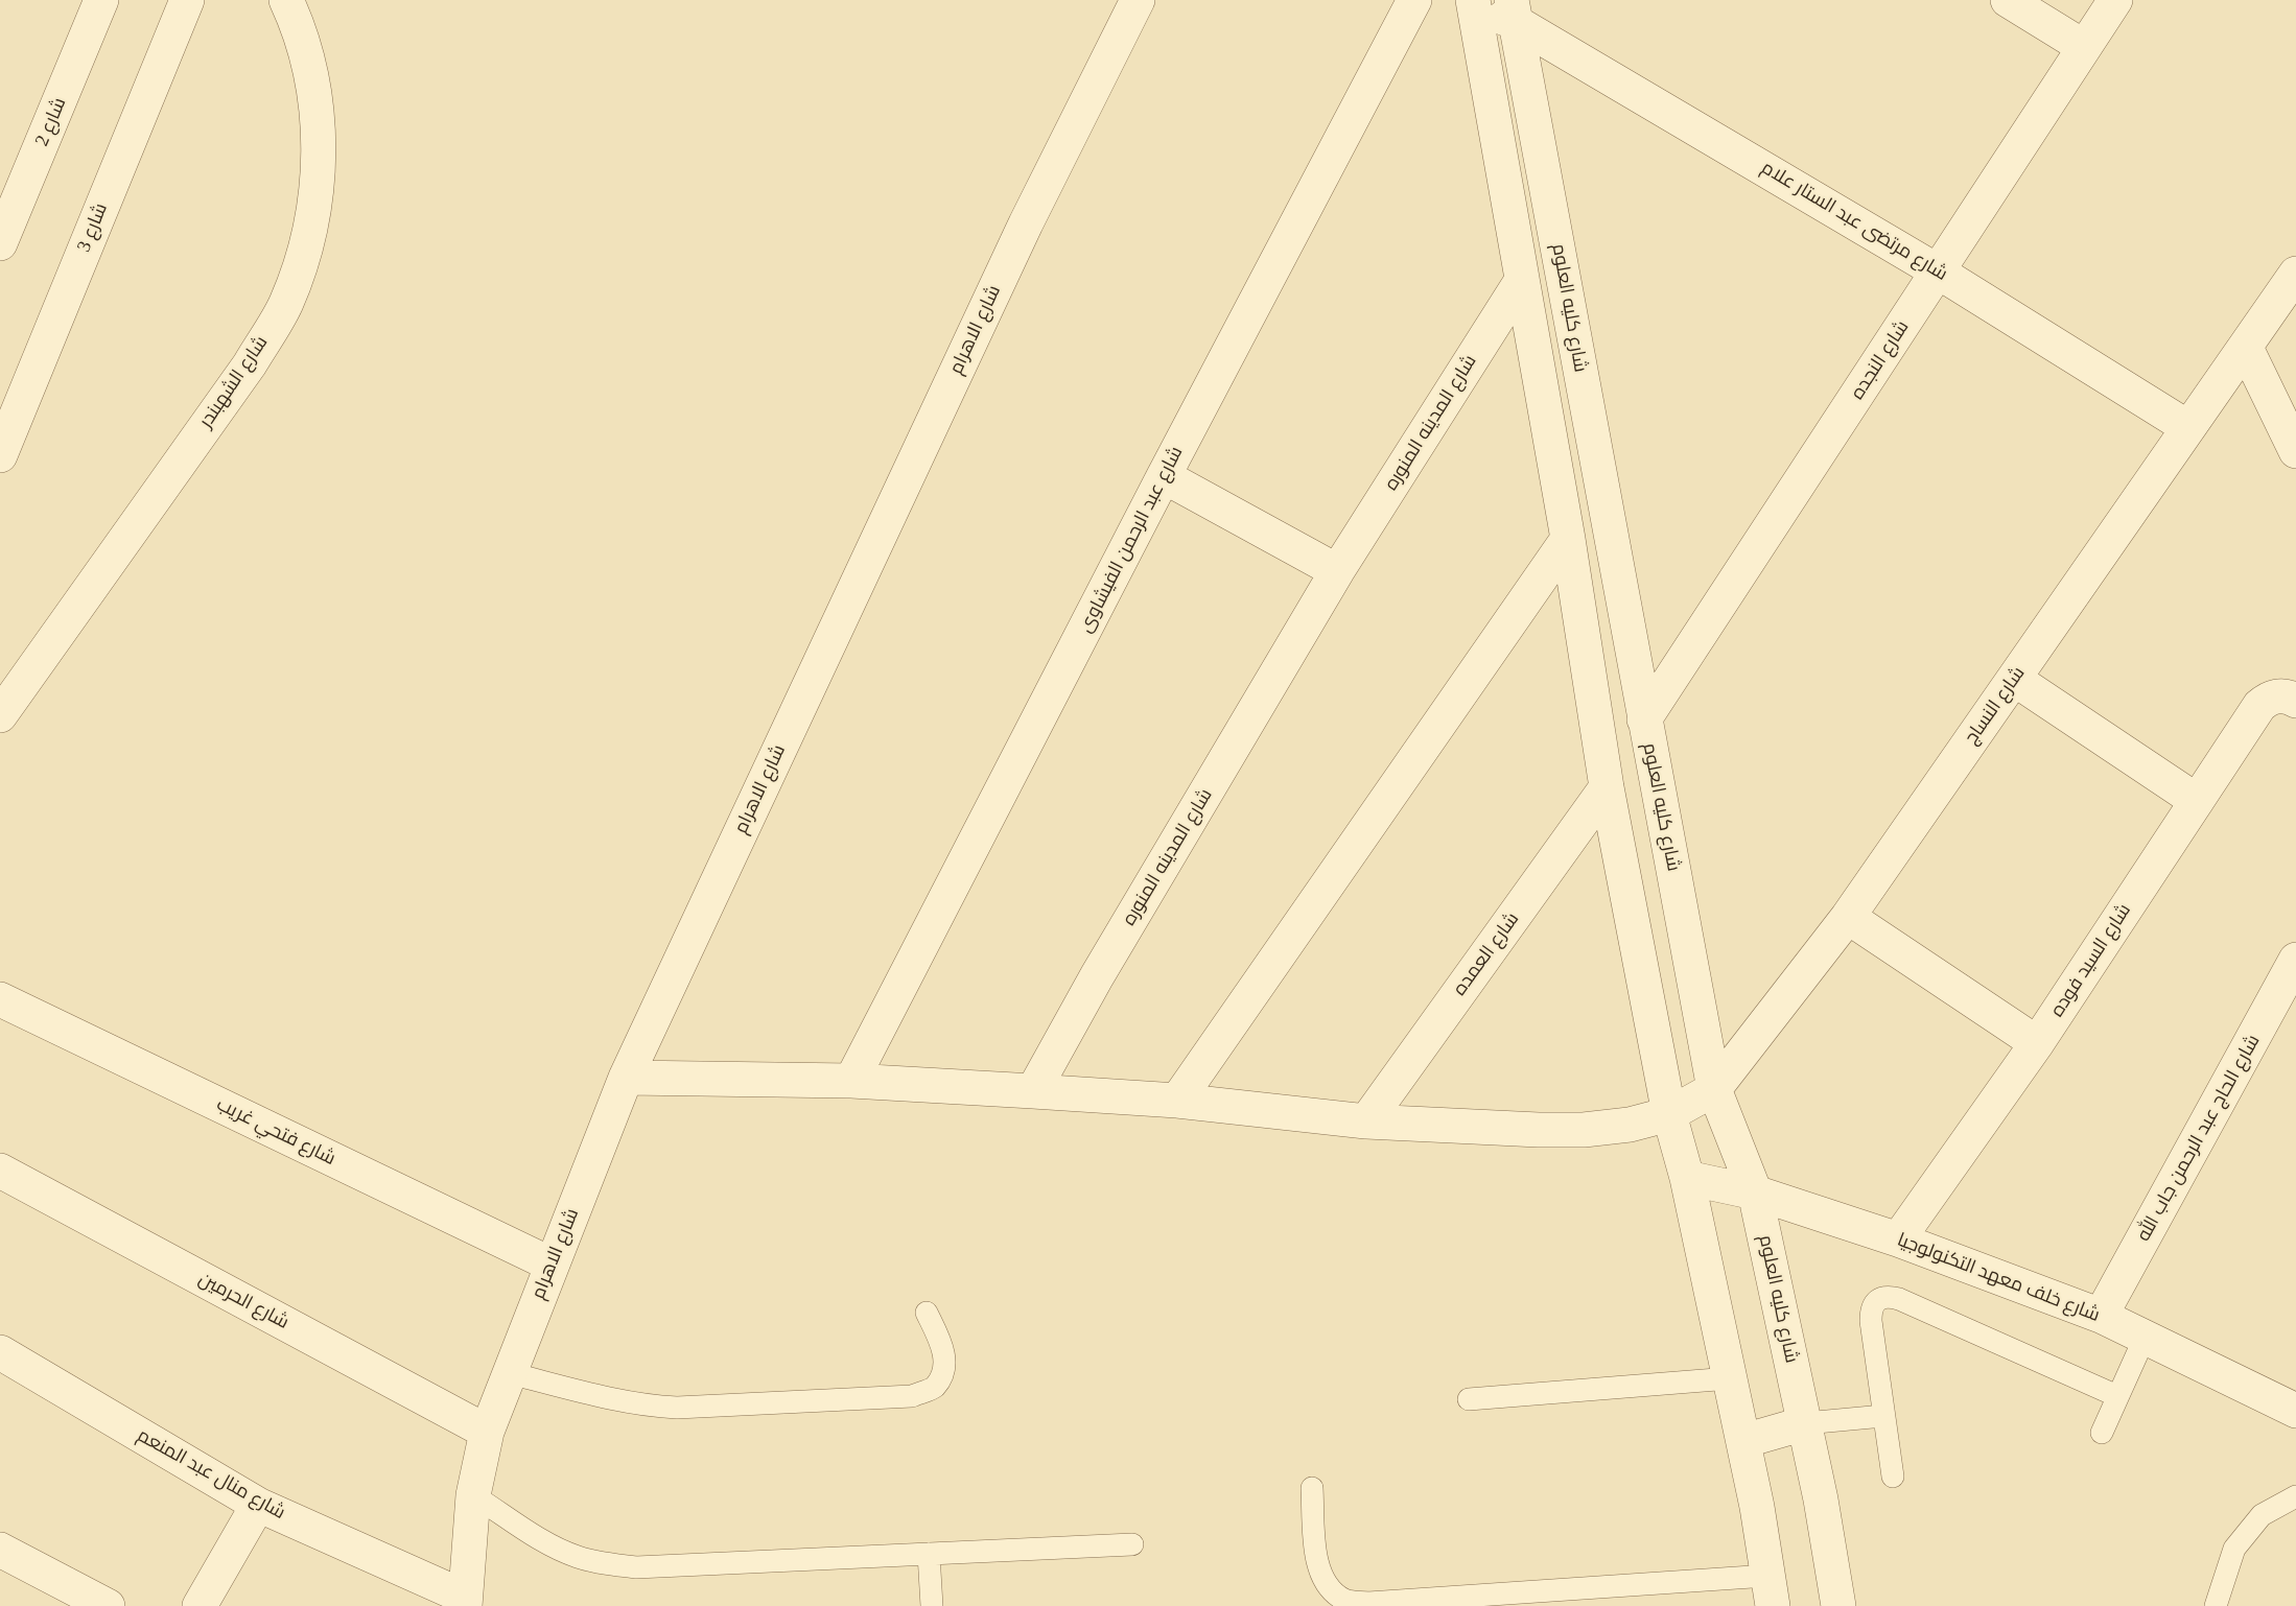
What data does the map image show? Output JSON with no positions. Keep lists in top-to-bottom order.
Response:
{
  "streets": {
    "street": [
      "شارع 2",
      "شارع مرتضى عبد الستار علام",
      "شارع 3",
      "شارع كليه العلوم",
      "شارع الاهرام",
      "شارع النجده",
      "شارع الشهبندر",
      "شارع المدينه المنوره",
      "شارع عبد الرحمن الفيشاوى",
      "شارع النساج",
      "شارع العمده",
      "شارع السيد فوده",
      "شارع فتحي غريب",
      "شارع الحاج عبد الرحمن جاب الله",
      "شارع خلف معهد التكنولوجيا",
      "شارع الحرمين",
      "شارع منال عبد المنعم"
    ]
  },
  "crossings": [
    ["شارع مرتضى عبد الستار علام", "شارع كليه العلوم"],
    ["شارع مرتضى عبد الستار علام", "شارع النجده"],
    ["شارع مرتضى عبد الستار علام", "شارع النساج"],
    ["شارع كليه العلوم", "شارع النجده"],
    ["شارع كليه العلوم", "شارع النساج"],
    ["شارع كليه العلوم", "شارع خلف معهد التكنولوجيا"],
    ["شارع الاهرام", "شارع فتحي غريب"],
    ["شارع الاهرام", "شارع الحرمين"],
    ["شارع الاهرام", "شارع منال عبد المنعم"],
    ["شارع المدينه المنوره", "شارع النساج"],
    ["شارع النساج", "شارع العمده"],
    ["شارع السيد فوده", "شارع خلف معهد التكنولوجيا"],
    ["شارع الحاج عبد الرحمن جاب الله", "شارع خلف معهد التكنولوجيا"]
  ]
}
